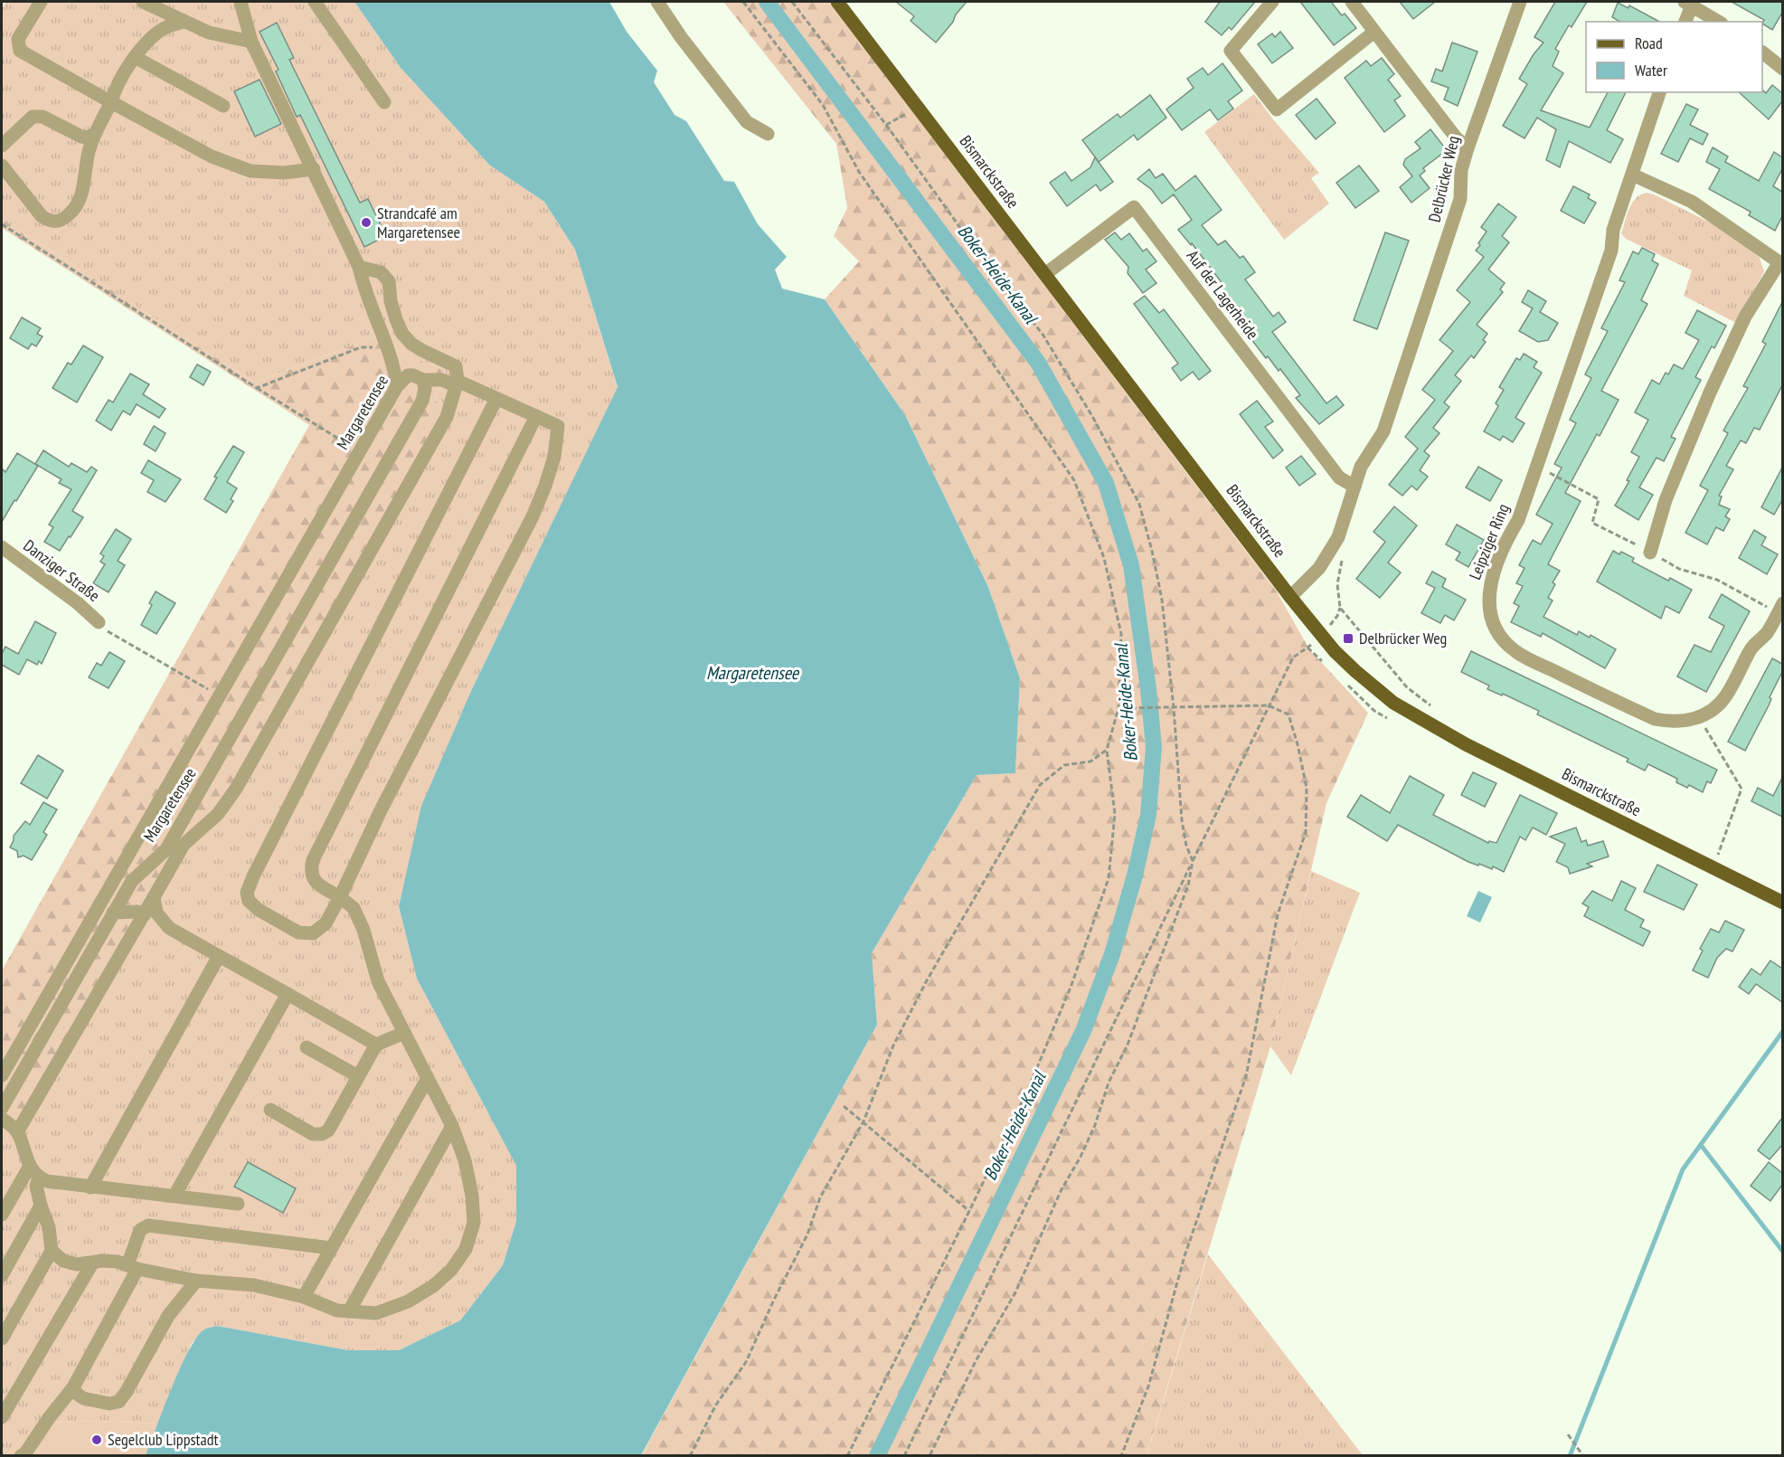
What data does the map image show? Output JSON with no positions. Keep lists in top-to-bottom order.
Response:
{
  "streets": {
    "main road": ["Bismarckstraße"],
    "street": [
      "Delbrücker Weg",
      "Auf der Lagerheide",
      "Margaretensee",
      "Leipziger Ring",
      "Danziger Straße"
    ]
  },
  "crossings": [
    ["Bismarckstraße", "Delbrücker Weg"],
    ["Bismarckstraße", "Auf der Lagerheide"],
    ["Delbrücker Weg", "Auf der Lagerheide"]
  ],
  "water": ["Boker-Heide-Kanal", "Margaretensee"],
  "places": {
    "other": ["Strandcafé am Margaretensee", "Segelclub Lippstadt"],
    "transit": ["Delbrücker Weg"]
  },
  "legend": ["Road", "Water"]
}
